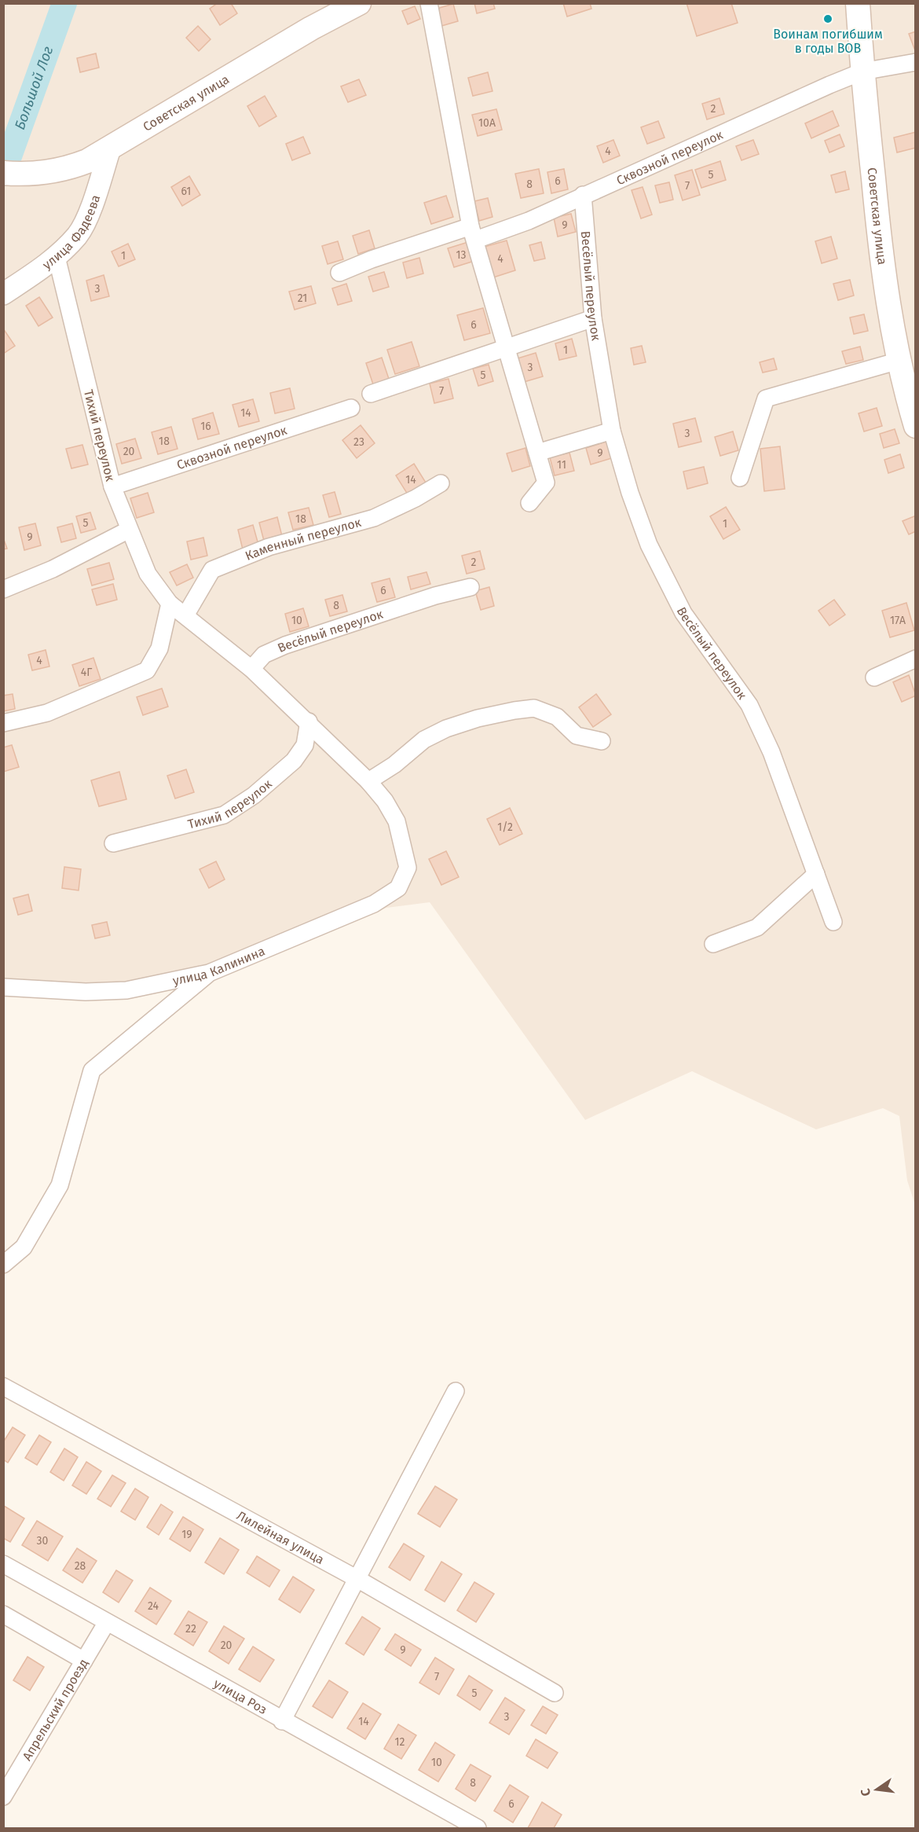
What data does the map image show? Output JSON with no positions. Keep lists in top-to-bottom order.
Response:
{
  "streets": {
    "main road": ["Советская улица"],
    "street": [
      "Сквозной переулок",
      "улица Фадеева",
      "Весёлый переулок",
      "Тихий переулок",
      "Каменный переулок",
      "улица Калинина",
      "Лилейная улица",
      "улица Роз",
      "Апрельский проезд"
    ]
  },
  "crossings": [
    ["Советская улица", "Сквозной переулок"],
    ["Советская улица", "улица Фадеева"],
    ["Сквозной переулок", "Весёлый переулок"],
    ["Сквозной переулок", "Тихий переулок"],
    ["улица Фадеева", "Тихий переулок"],
    ["Весёлый переулок", "Тихий переулок"],
    ["Тихий переулок", "Каменный переулок"],
    ["Тихий переулок", "улица Калинина"],
    ["улица Роз", "Апрельский проезд"]
  ],
  "water": ["Большой Лог"],
  "places": ["Воинам погибшим в годы ВОВ"],
  "house_numbers": [
    "2",
    "10А",
    "4",
    "5",
    "6",
    "8",
    "7",
    "61",
    "9",
    "13",
    "1",
    "4",
    "3",
    "21",
    "6",
    "1",
    "3",
    "5",
    "7",
    "14",
    "16",
    "3",
    "18",
    "23",
    "20",
    "9",
    "11",
    "14",
    "18",
    "5",
    "1",
    "9",
    "2",
    "6",
    "8",
    "10",
    "17А",
    "4",
    "4Г",
    "1/2",
    "19",
    "30",
    "28",
    "24",
    "22",
    "20",
    "9",
    "7",
    "5",
    "3",
    "14",
    "12",
    "10",
    "8",
    "6"
  ],
  "north": "left"
}
